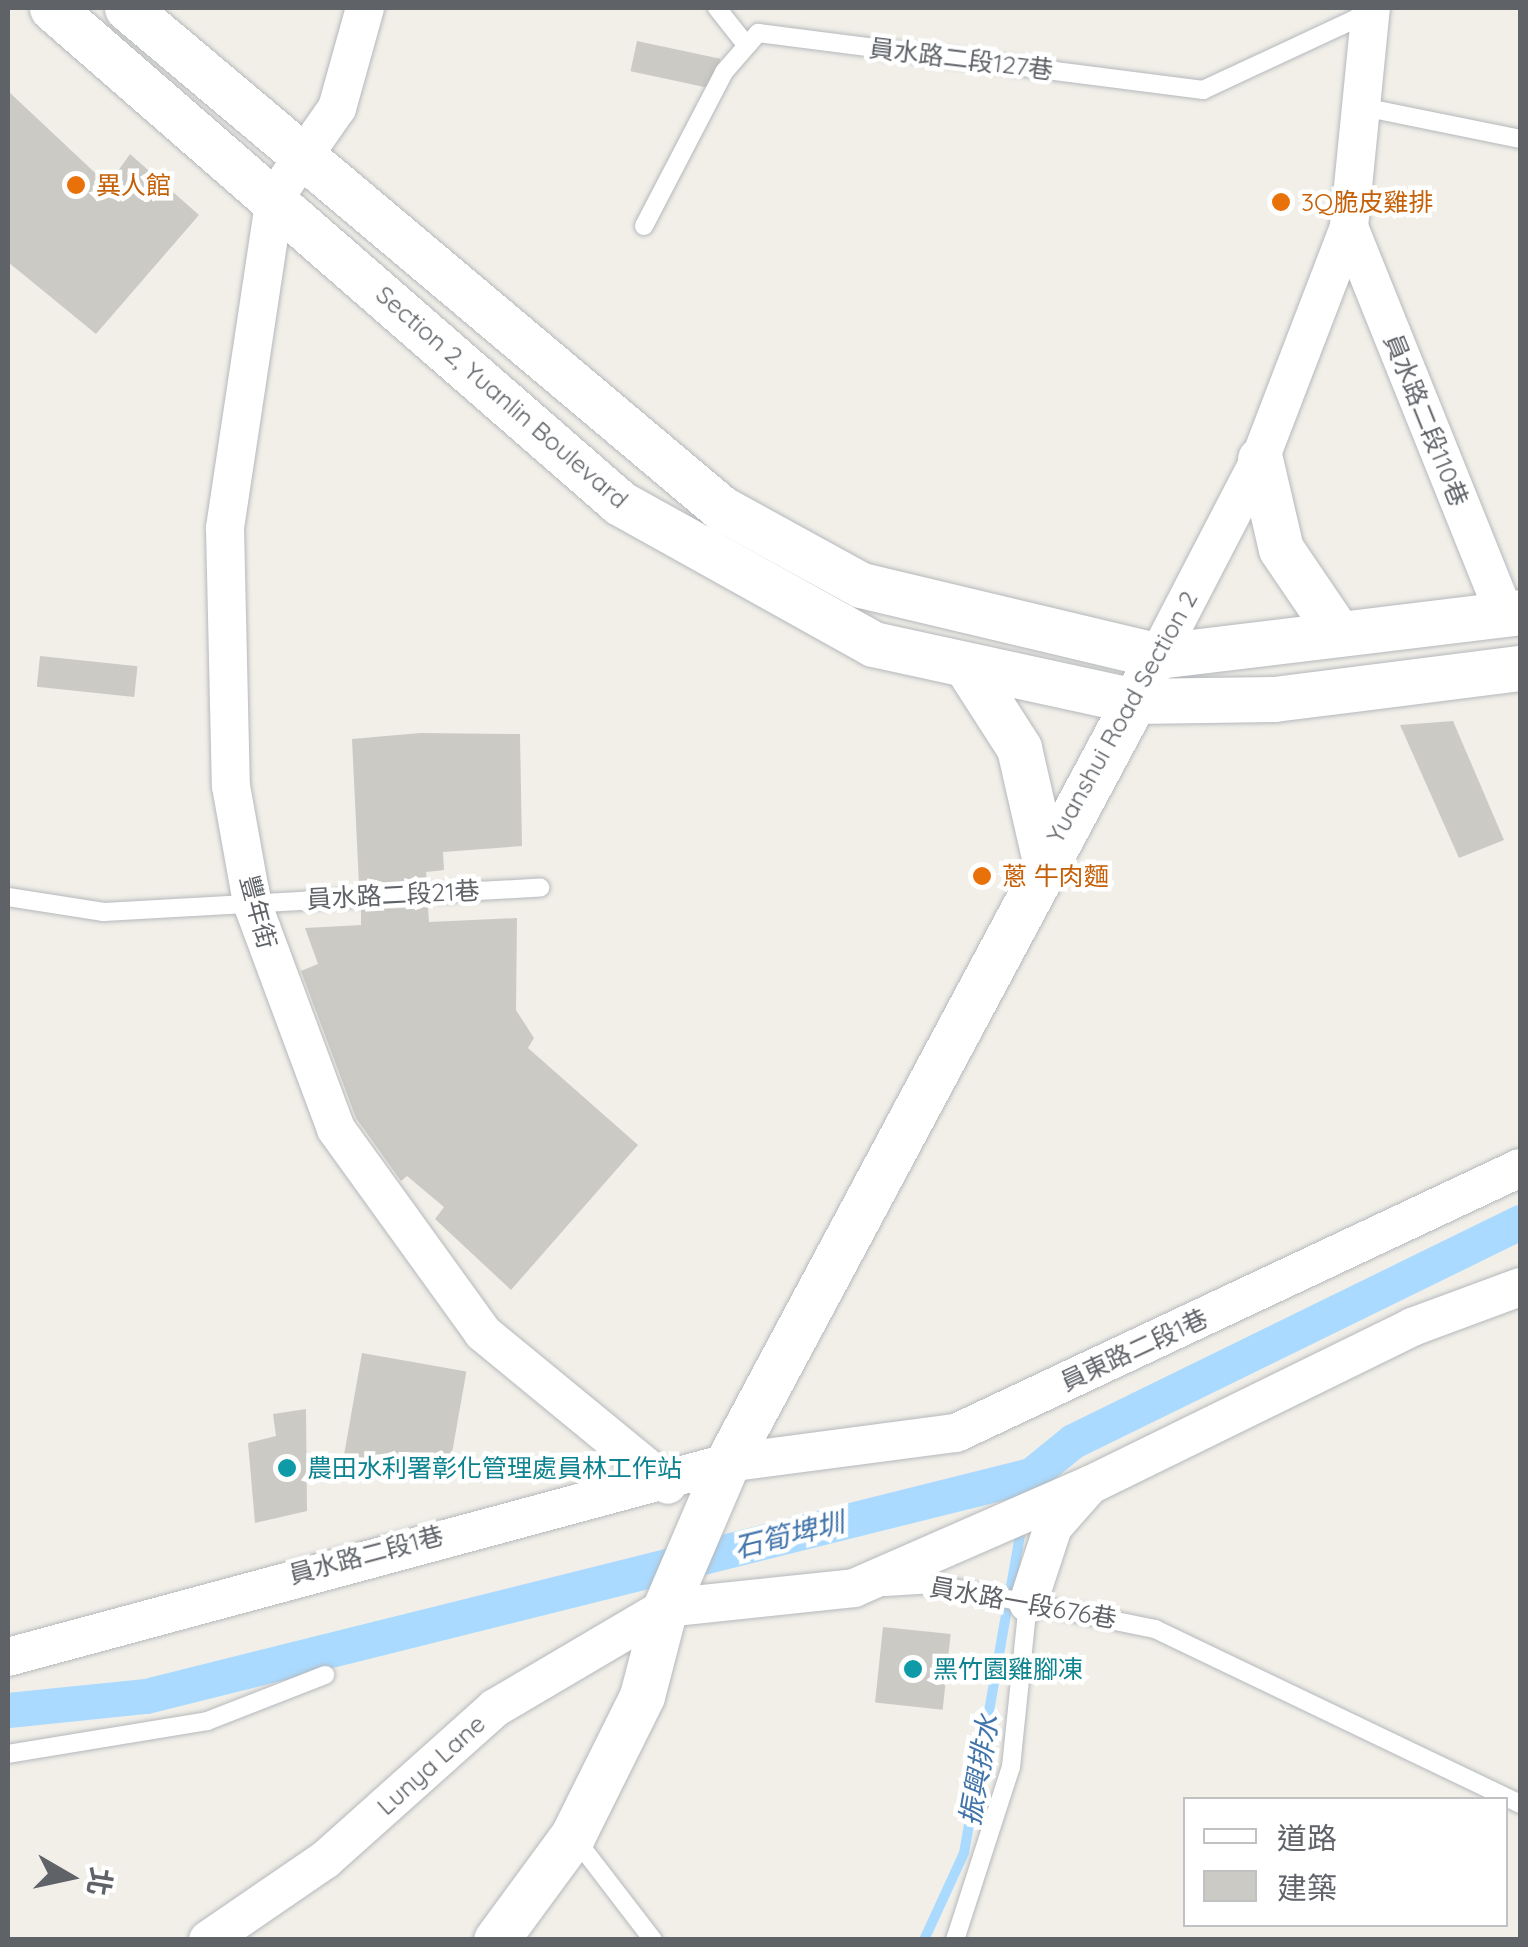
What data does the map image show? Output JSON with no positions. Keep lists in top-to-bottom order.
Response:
{
  "streets": {
    "street": [
      "Section 2, Yuanlin Boulevard",
      "員水路二段110巷",
      "Yuanshui Road Section 2",
      "豐年街",
      "員東路二段1巷",
      "員水路二段1巷",
      "Lunya Lane"
    ],
    "lane": ["員水路二段127巷", "員水路二段21巷", "員水路一段676巷"]
  },
  "crossings": [
    ["員水路二段127巷", "Yuanshui Road Section 2"],
    ["Section 2, Yuanlin Boulevard", "Yuanshui Road Section 2"],
    ["Section 2, Yuanlin Boulevard", "豐年街"],
    ["員水路二段110巷", "Yuanshui Road Section 2"],
    ["Yuanshui Road Section 2", "員東路二段1巷"],
    ["Yuanshui Road Section 2", "員水路二段1巷"],
    ["Yuanshui Road Section 2", "Lunya Lane"],
    ["員水路二段21巷", "豐年街"],
    ["豐年街", "員水路二段1巷"],
    ["員東路二段1巷", "員水路二段1巷"]
  ],
  "water": ["石筍埤圳", "振興排水"],
  "places": [
    "異人館",
    "3Q脆皮雞排",
    "蔥 牛肉麵",
    "農田水利署彰化管理處員林工作站",
    "黑竹園雞腳凍"
  ],
  "legend": ["道路", "建築"],
  "north": "right"
}
